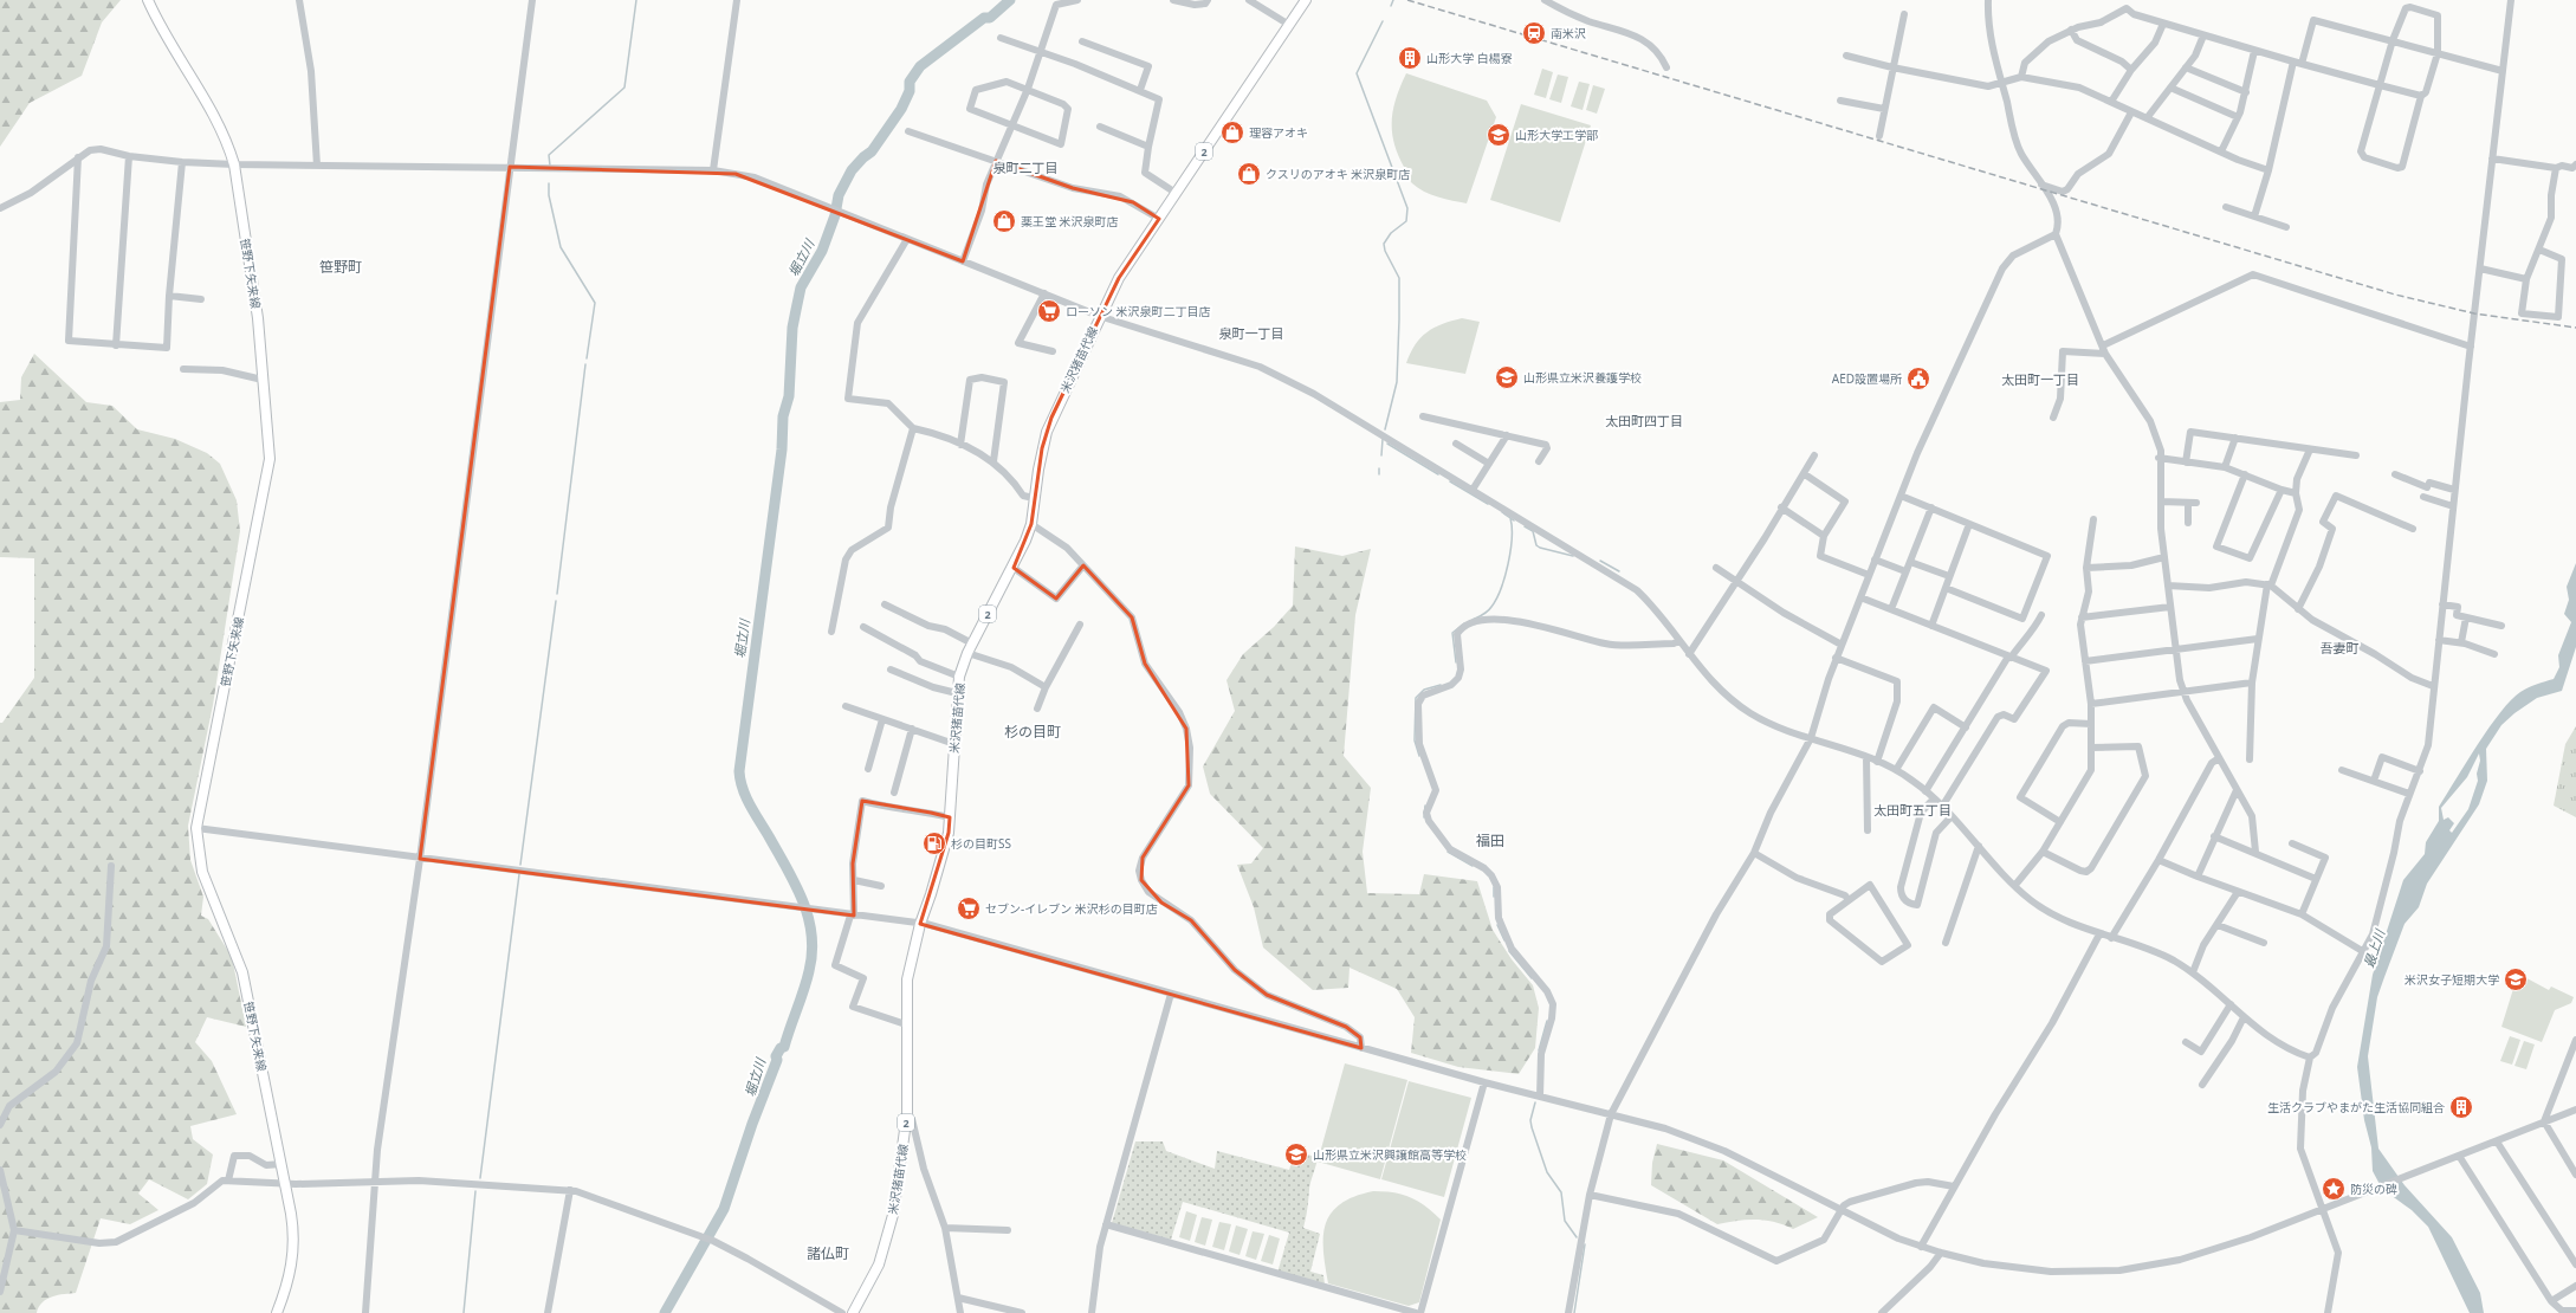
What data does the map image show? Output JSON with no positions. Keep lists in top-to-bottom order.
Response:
{
  "streets": {
    "main road": ["2", "笹野下矢来線", "米沢猪苗代線"]
  },
  "districts": [
    "泉町二丁目",
    "笹野町",
    "泉町一丁目",
    "太田町一丁目",
    "太田町四丁目",
    "吾妻町",
    "杉の目町",
    "太田町五丁目",
    "福田",
    "諸仏町"
  ],
  "water": ["堀立川", "最上川"],
  "places": {
    "station": ["南米沢"],
    "building": ["山形大学 白楊寮", "生活クラブやまがた生活協同組合"],
    "shop": ["理容アオキ", "クスリのアオキ 米沢泉町店", "薬王堂 米沢泉町店"],
    "school or university": [
      "山形大学工学部",
      "山形県立米沢養護学校",
      "米沢女子短期大学",
      "山形県立米沢興譲館高等学校"
    ],
    "supermarket": ["ローソン 米沢泉町二丁目店", "セブン-イレブン 米沢杉の目町店"],
    "public building": ["AED設置場所"],
    "fuel station": ["杉の目町SS"],
    "place": ["防災の碑"]
  }
}
